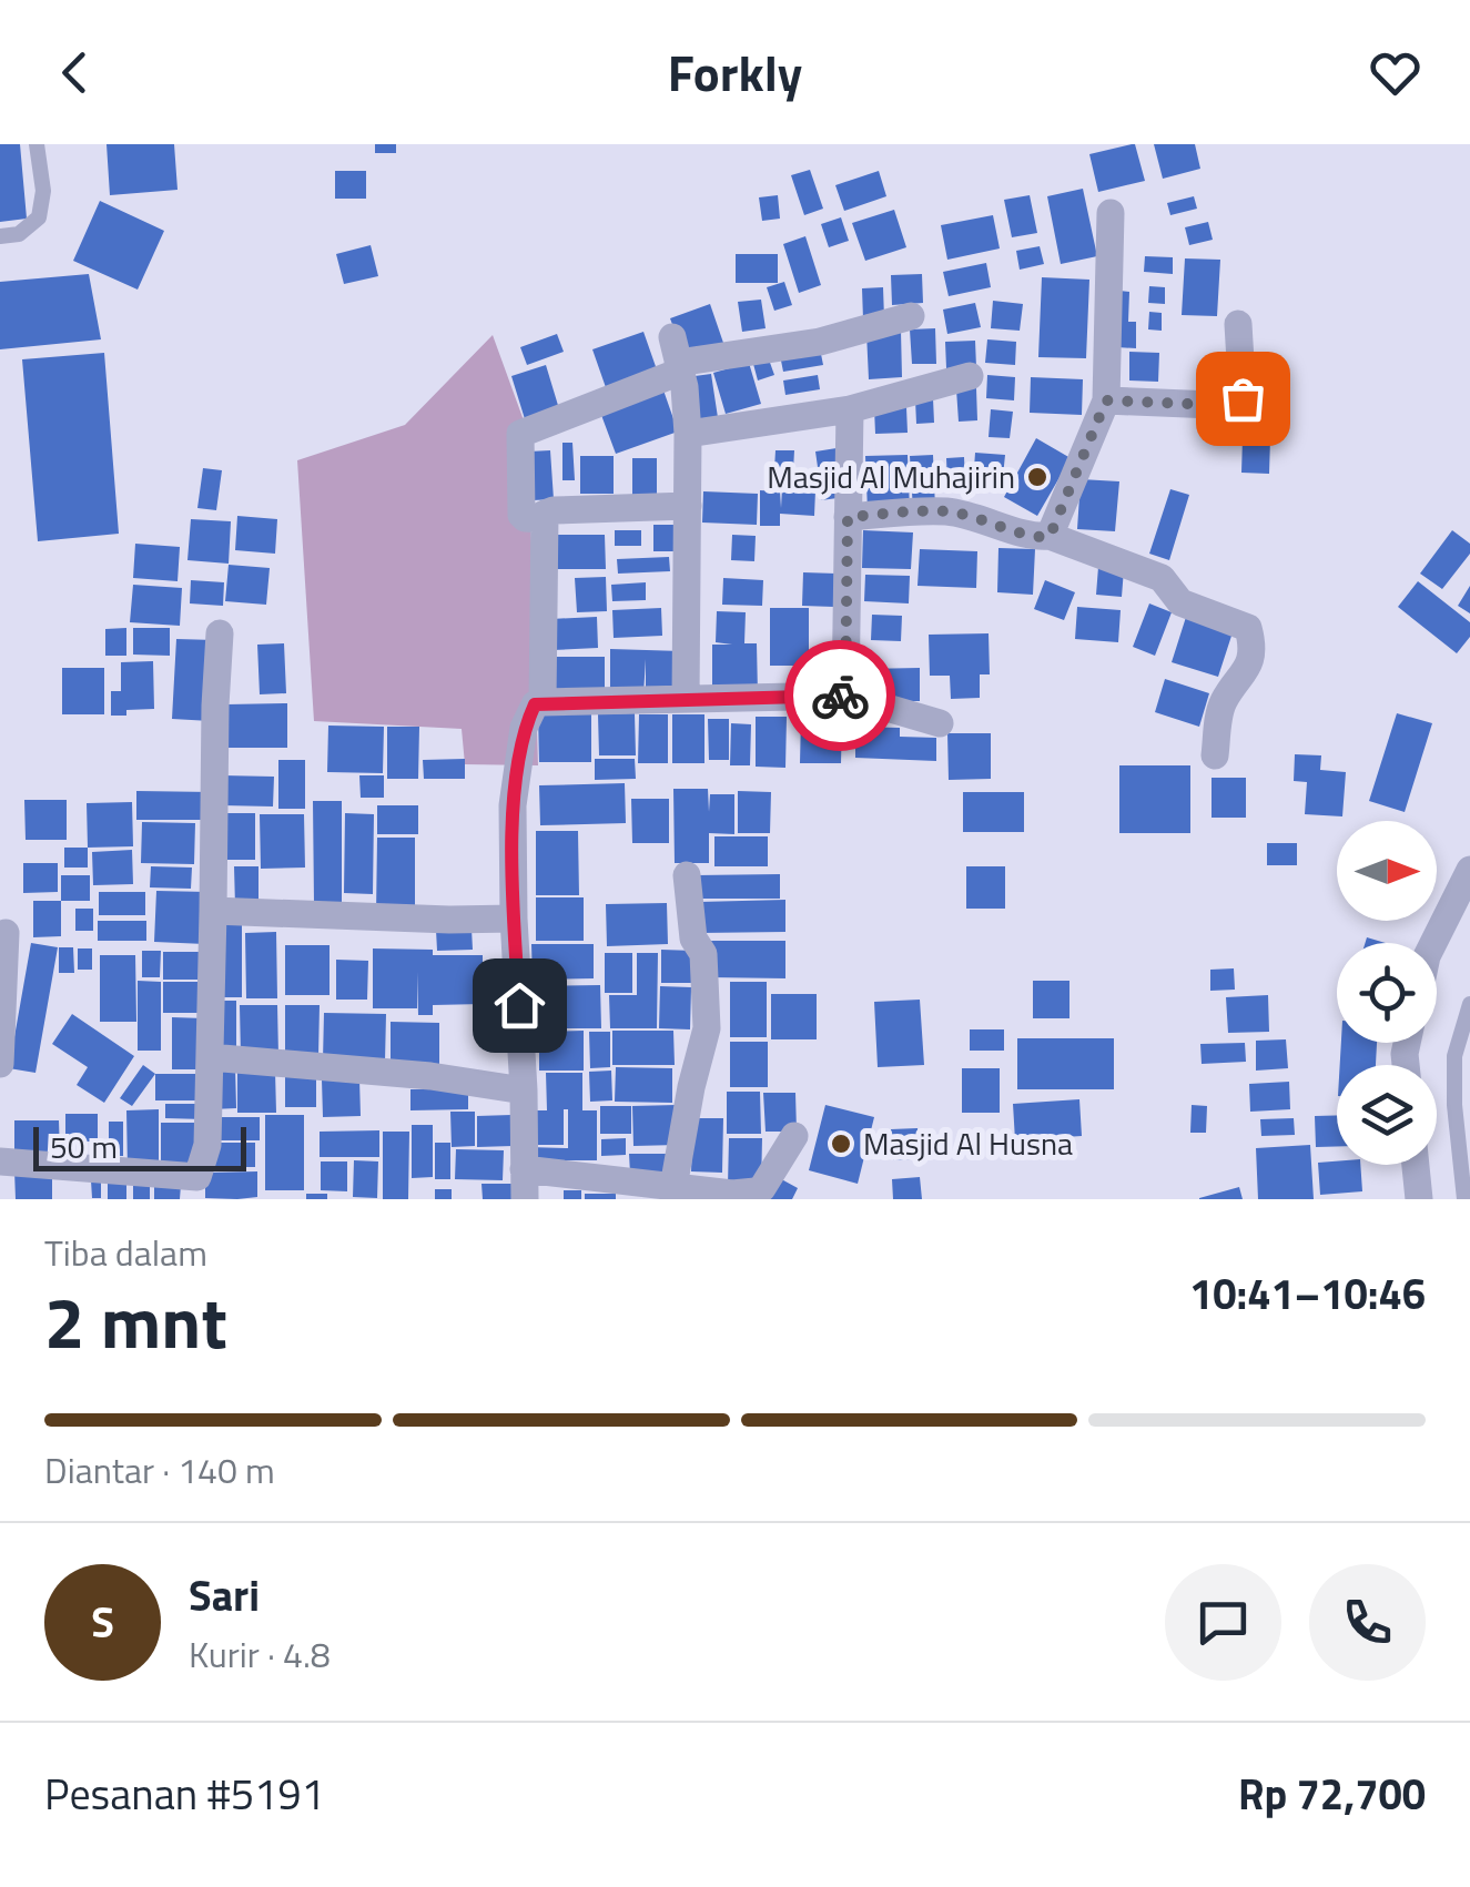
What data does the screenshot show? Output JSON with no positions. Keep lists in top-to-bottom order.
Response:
{
  "places": ["Masjid Al Muhajirin", "Masjid Al Husna"],
  "scale_bar": "50 m",
  "north": "right",
  "page": {
    "header": "Forkly",
    "scale": "50 m",
    "heading": ["2 mnt", "Tiba dalam", "10:41–10:46"],
    "panel": [
      "Sari",
      "Kurir · 4.8",
      "Pesanan #5191",
      "Rp 72,700"
    ],
    "bar": "Diantar · 140 m",
    "round": "S"
  }
}
